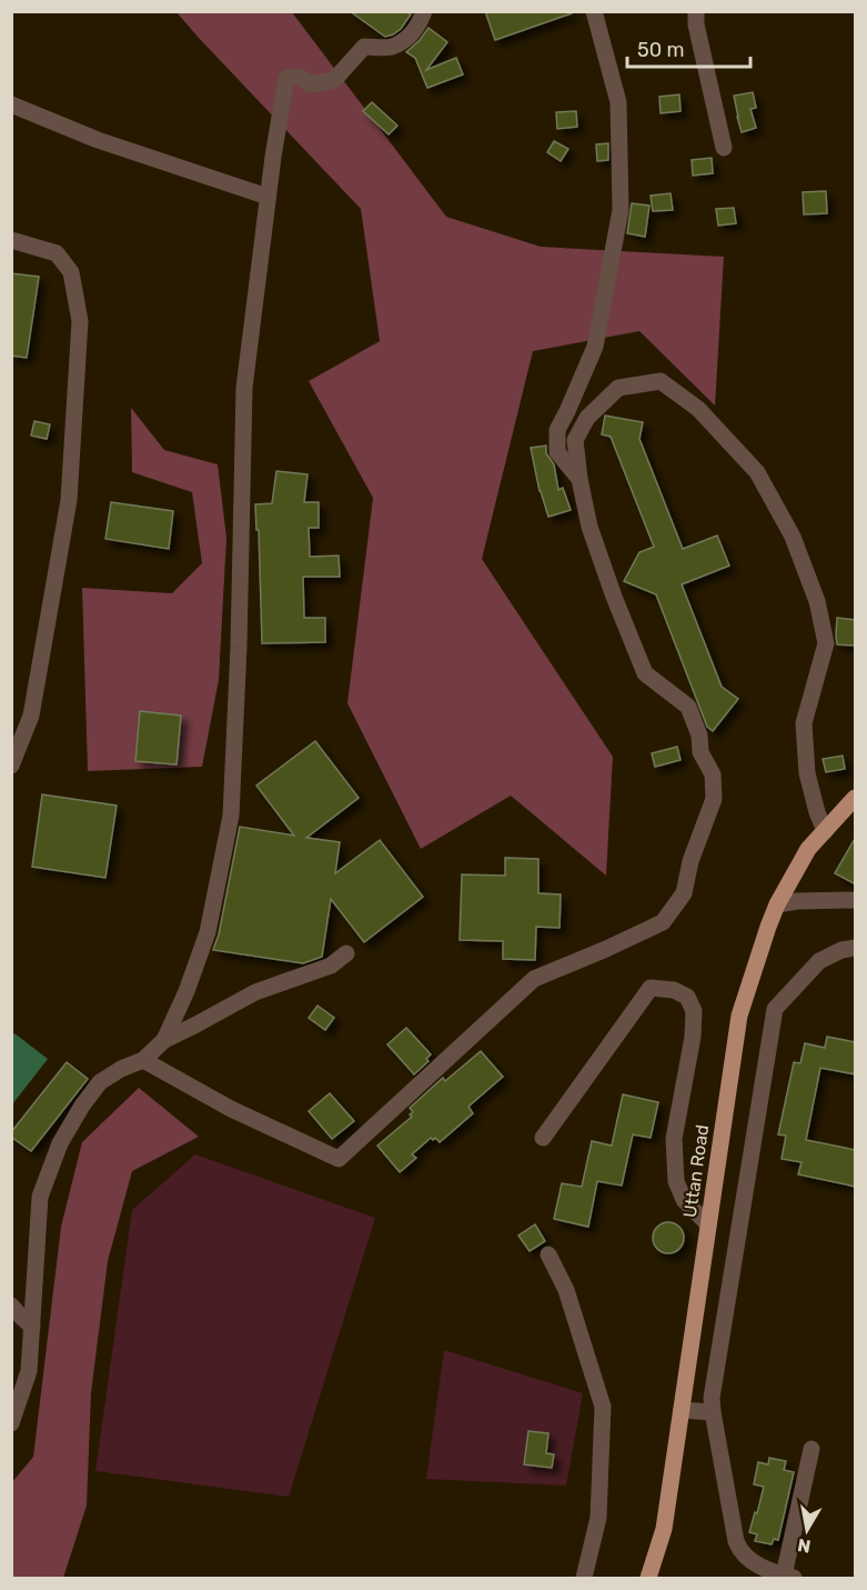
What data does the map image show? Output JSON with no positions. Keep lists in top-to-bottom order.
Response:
{
  "streets": {
    "main road": ["Uttan Road"]
  },
  "scale_bar": "50 m",
  "north": "bottom"
}
